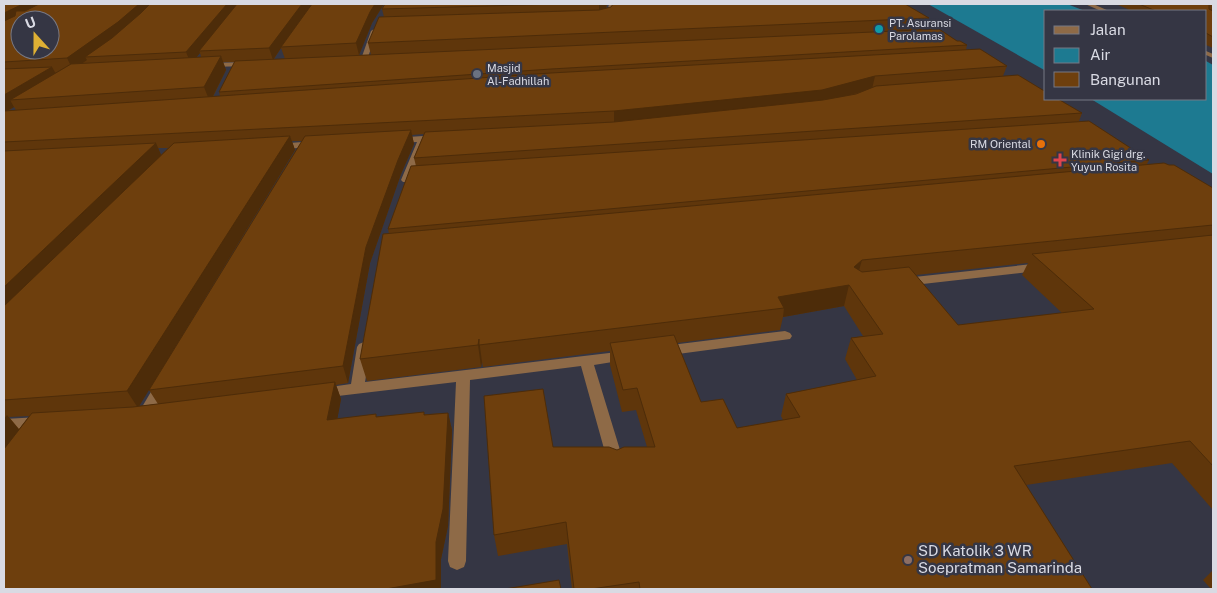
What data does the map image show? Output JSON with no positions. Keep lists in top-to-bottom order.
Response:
{
  "places": {
    "other": [
      "PT. Asuransi Parolamas",
      "Masjid Al-Fadhillah",
      "RM Oriental",
      "SD Katolik 3 WR Soepratman Samarinda"
    ],
    "health": ["Klinik Gigi drg. Yuyun Rosita"]
  },
  "legend": ["Jalan", "Air", "Bangunan"],
  "north": "top"
}
